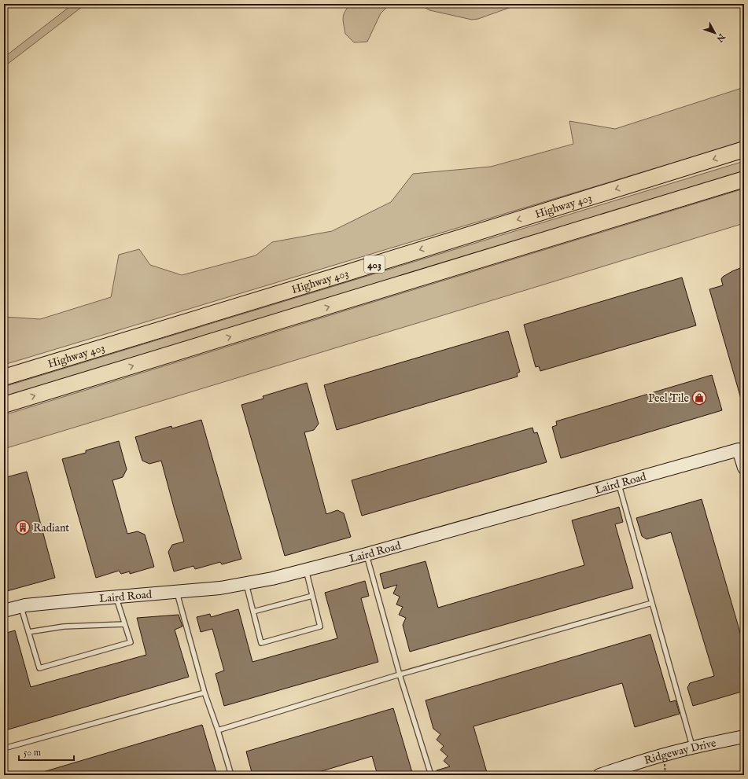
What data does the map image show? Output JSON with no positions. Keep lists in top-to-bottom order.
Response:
{
  "streets": {
    "highway": ["Highway 403", "403"],
    "street": ["Laird Road", "Ridgeway Drive"]
  },
  "places": {
    "shop": ["Peel Tile"],
    "building": ["Radiant"]
  },
  "scale_bar": "50 m",
  "north": "bottom right"
}
